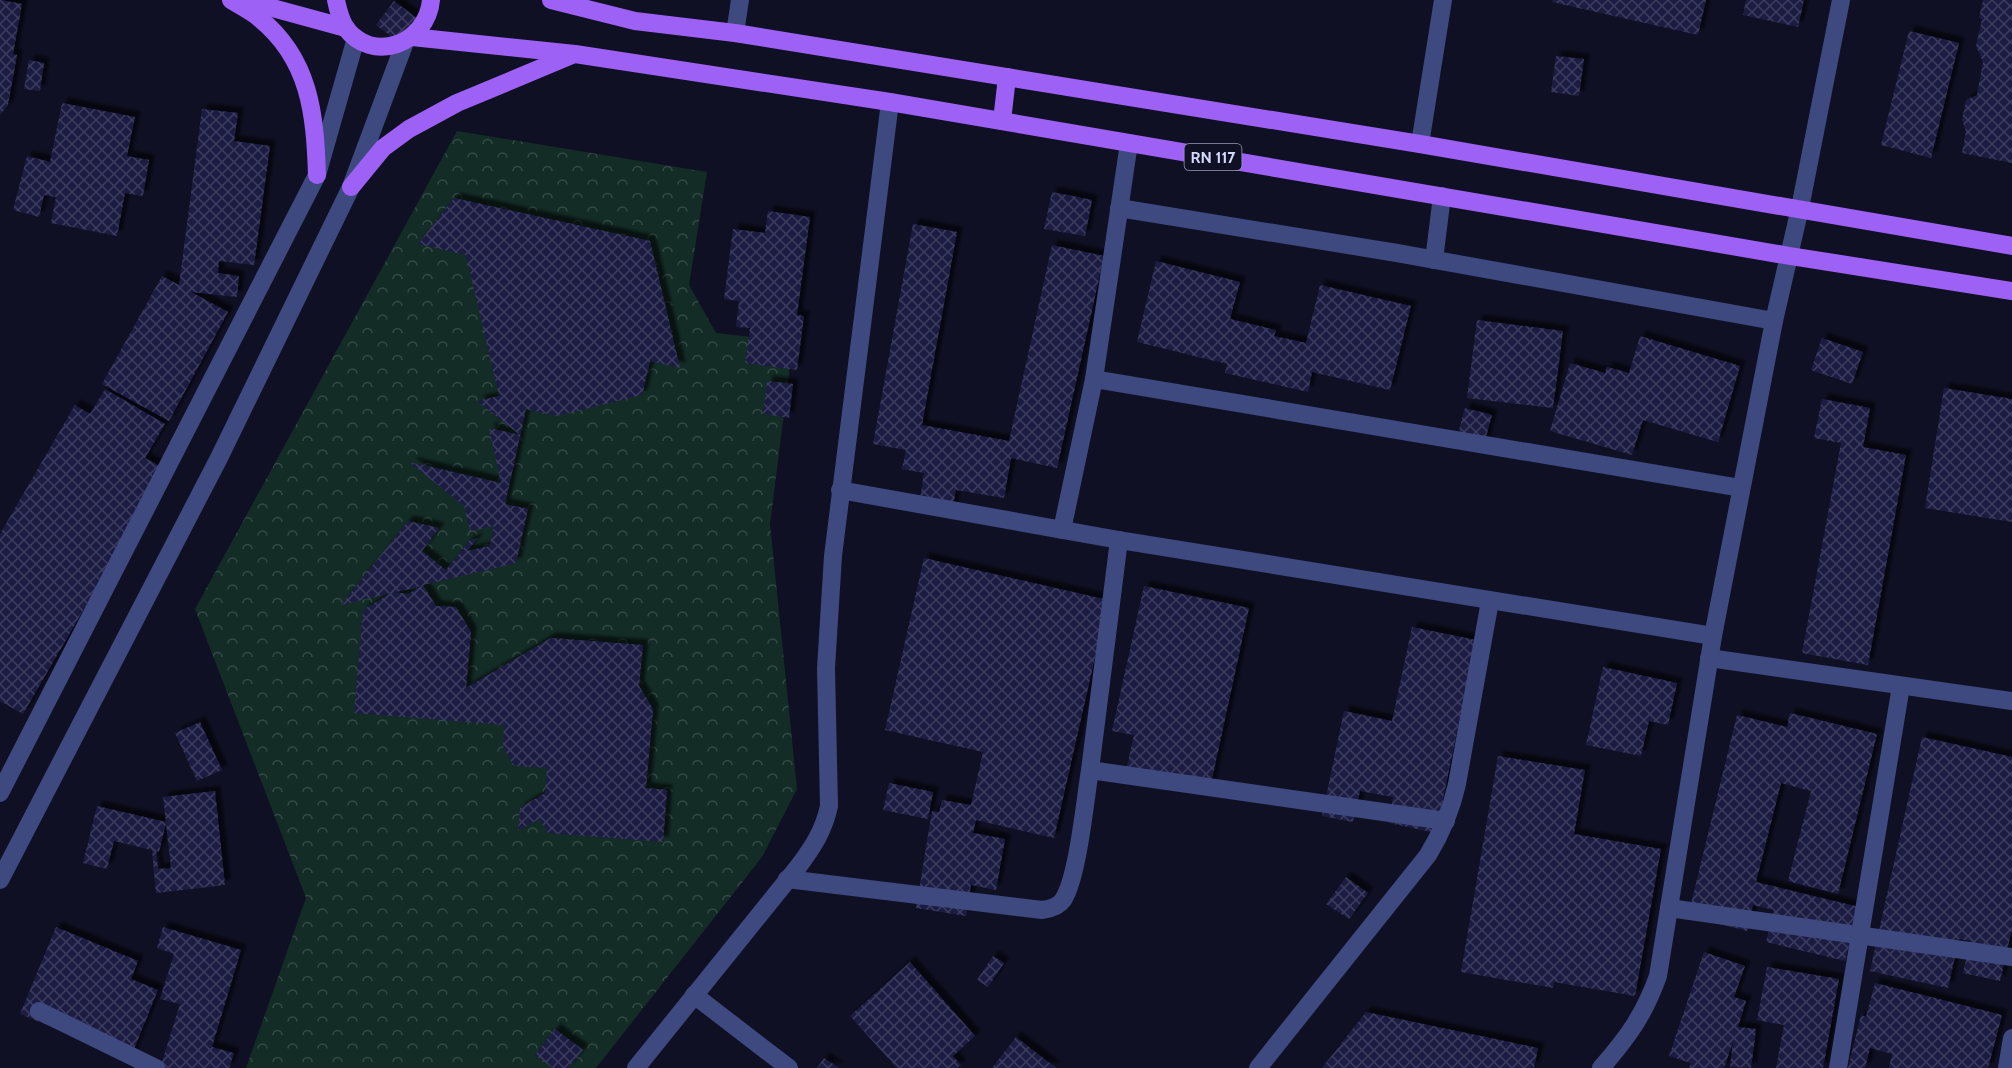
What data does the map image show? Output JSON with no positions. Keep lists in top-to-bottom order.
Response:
{
  "streets": {
    "main road": ["RN 117"]
  }
}
